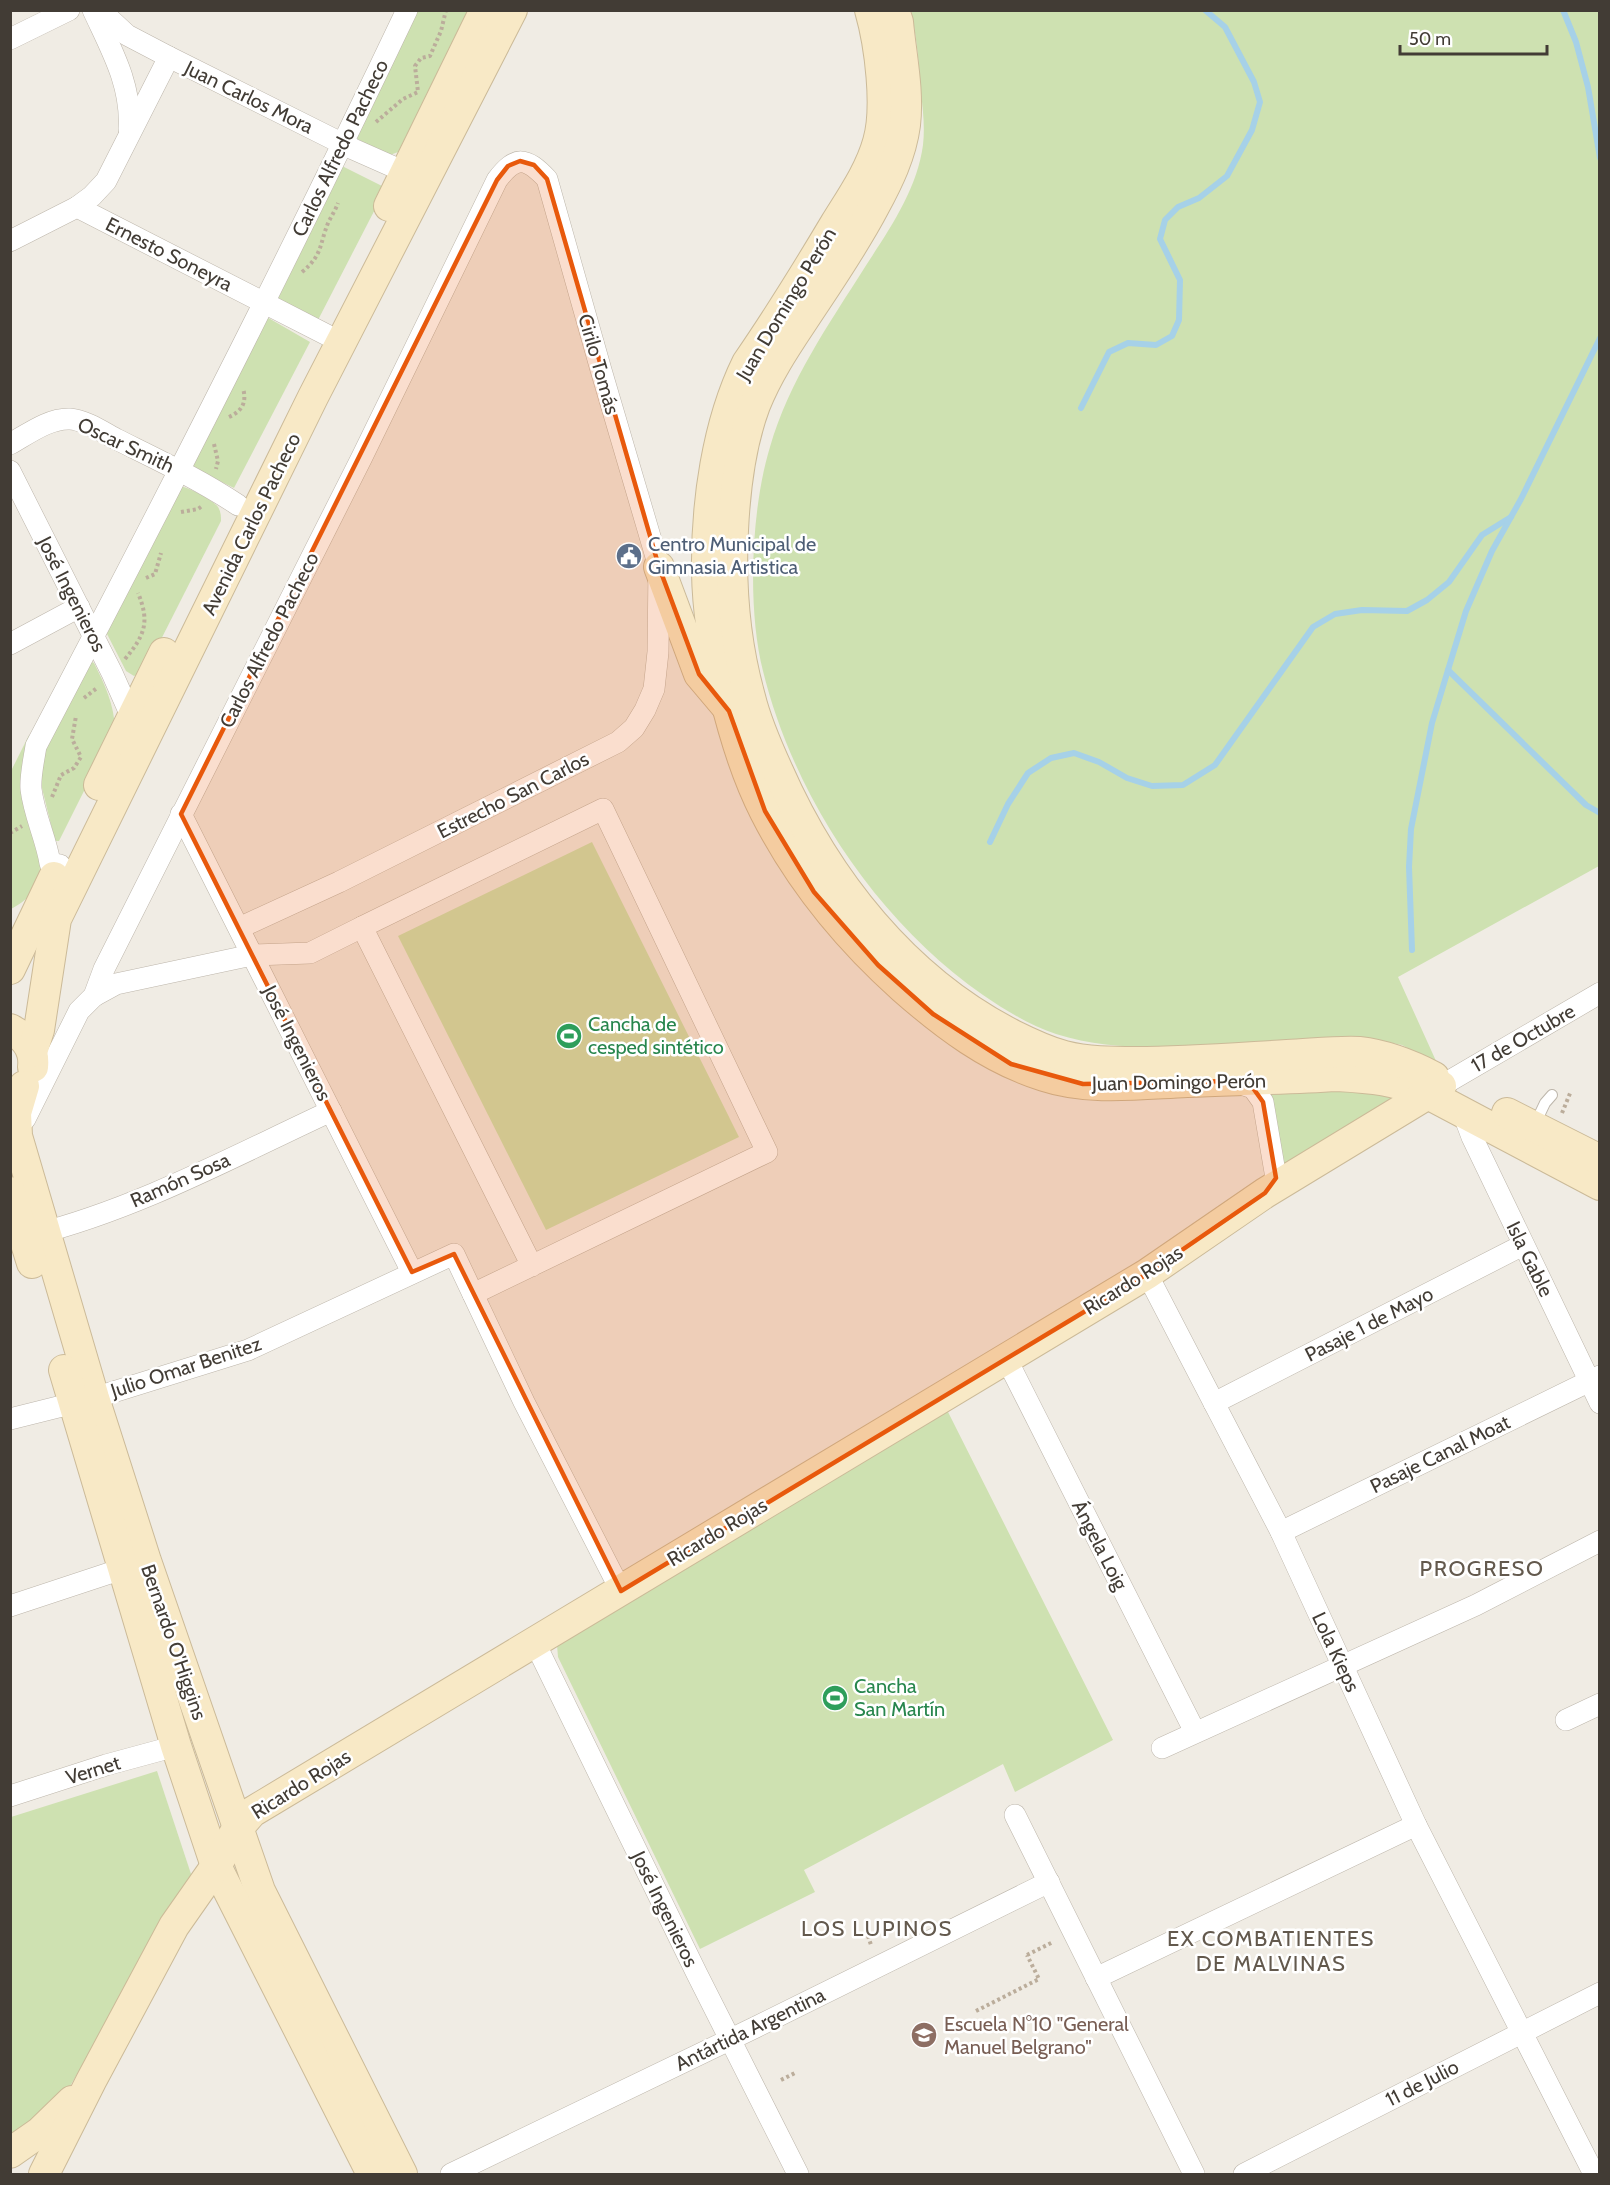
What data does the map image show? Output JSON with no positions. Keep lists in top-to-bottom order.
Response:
{
  "streets": {
    "main road": [
      "Juan Domingo Perón",
      "Avenida Carlos Pacheco",
      "Ricardo Rojas",
      "Bernardo O'Higgins"
    ],
    "street": [
      "Juan Carlos Mora",
      "Carlos Alfredo Pacheco",
      "Ernesto Soneyra",
      "Cirilo Tomás",
      "Oscar Smith",
      "José Ingenieros",
      "Estrecho San Carlos",
      "17 de Octubre",
      "Ramón Sosa",
      "Isla Gable",
      "Pasaje 1 de Mayo",
      "Julio Omar Benitez",
      "Pasaje Canal Moat",
      "Ángela Loig",
      "Lola Kieps",
      "Vernet",
      "Antártida Argentina",
      "11 de Julio"
    ]
  },
  "crossings": [
    ["Juan Carlos Mora", "Carlos Alfredo Pacheco"],
    ["Juan Carlos Mora", "Avenida Carlos Pacheco"],
    ["Carlos Alfredo Pacheco", "Ernesto Soneyra"],
    ["Carlos Alfredo Pacheco", "Cirilo Tomás"],
    ["Carlos Alfredo Pacheco", "Oscar Smith"],
    ["Carlos Alfredo Pacheco", "Avenida Carlos Pacheco"],
    ["Carlos Alfredo Pacheco", "José Ingenieros"],
    ["Carlos Alfredo Pacheco", "Bernardo O'Higgins"],
    ["Ernesto Soneyra", "Avenida Carlos Pacheco"],
    ["Juan Domingo Perón", "17 de Octubre"],
    ["Juan Domingo Perón", "Isla Gable"],
    ["Juan Domingo Perón", "Ricardo Rojas"],
    ["Cirilo Tomás", "Estrecho San Carlos"],
    ["Oscar Smith", "Avenida Carlos Pacheco"],
    ["Avenida Carlos Pacheco", "José Ingenieros"],
    ["Avenida Carlos Pacheco", "Bernardo O'Higgins"],
    ["José Ingenieros", "Estrecho San Carlos"],
    ["José Ingenieros", "Ramón Sosa"],
    ["José Ingenieros", "Ricardo Rojas"],
    ["José Ingenieros", "Julio Omar Benitez"],
    ["José Ingenieros", "Antártida Argentina"],
    ["17 de Octubre", "Ricardo Rojas"],
    ["Ramón Sosa", "Bernardo O'Higgins"],
    ["Isla Gable", "Pasaje 1 de Mayo"],
    ["Isla Gable", "Pasaje Canal Moat"],
    ["Ricardo Rojas", "Ángela Loig"],
    ["Ricardo Rojas", "Bernardo O'Higgins"],
    ["Ricardo Rojas", "Lola Kieps"],
    ["Pasaje 1 de Mayo", "Lola Kieps"],
    ["Julio Omar Benitez", "Bernardo O'Higgins"],
    ["Pasaje Canal Moat", "Lola Kieps"],
    ["Bernardo O'Higgins", "Vernet"],
    ["Lola Kieps", "11 de Julio"]
  ],
  "districts": ["PROGRESO", "LOS LUPINOS", "EX COMBATIENTES DE MALVINAS"],
  "places": {
    "public building": ["Centro Municipal de Gimnasia Artistica"],
    "sports": ["Cancha de cesped sintético", "Cancha San Martín"],
    "school or university": ["Escuela N°10 \"General Manuel Belgrano\""]
  },
  "scale_bar": "50 m"
}
